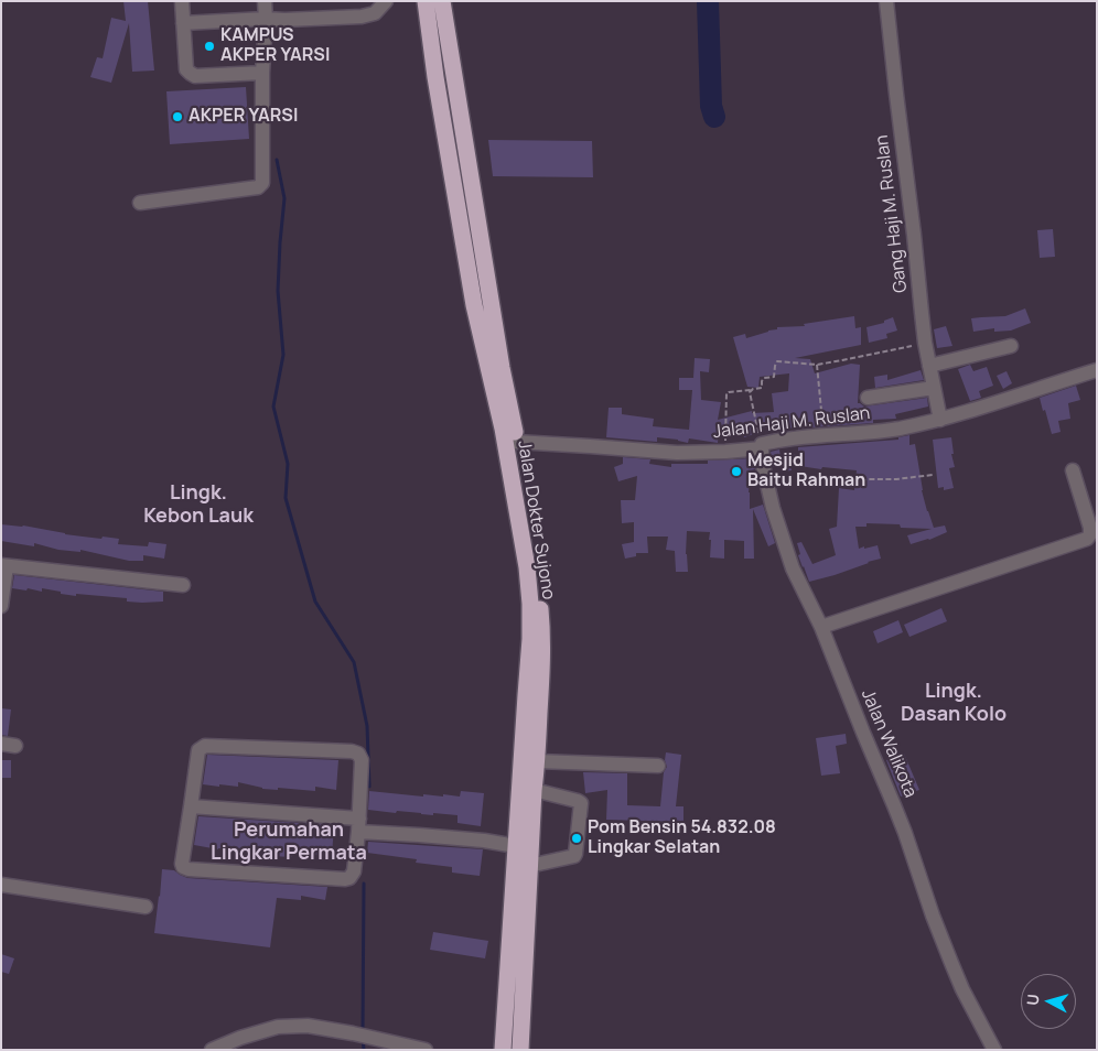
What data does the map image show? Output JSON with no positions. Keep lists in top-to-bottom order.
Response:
{
  "streets": {
    "highway": ["Jalan Dokter Sujono"],
    "street": ["Gang Haji M. Ruslan", "Jalan Haji M. Ruslan", "Jalan Walikota"]
  },
  "crossings": [
    ["Gang Haji M. Ruslan", "Jalan Haji M. Ruslan"],
    ["Jalan Haji M. Ruslan", "Jalan Walikota"]
  ],
  "districts": ["Lingk. Kebon Lauk", "Lingk. Dasan Kolo", "Perumahan Lingkar Permata"],
  "places": [
    "KAMPUS AKPER YARSI",
    "AKPER YARSI",
    "Mesjid Baitu Rahman",
    "Pom Bensin 54.832.08 Lingkar Selatan"
  ],
  "north": "left"
}
